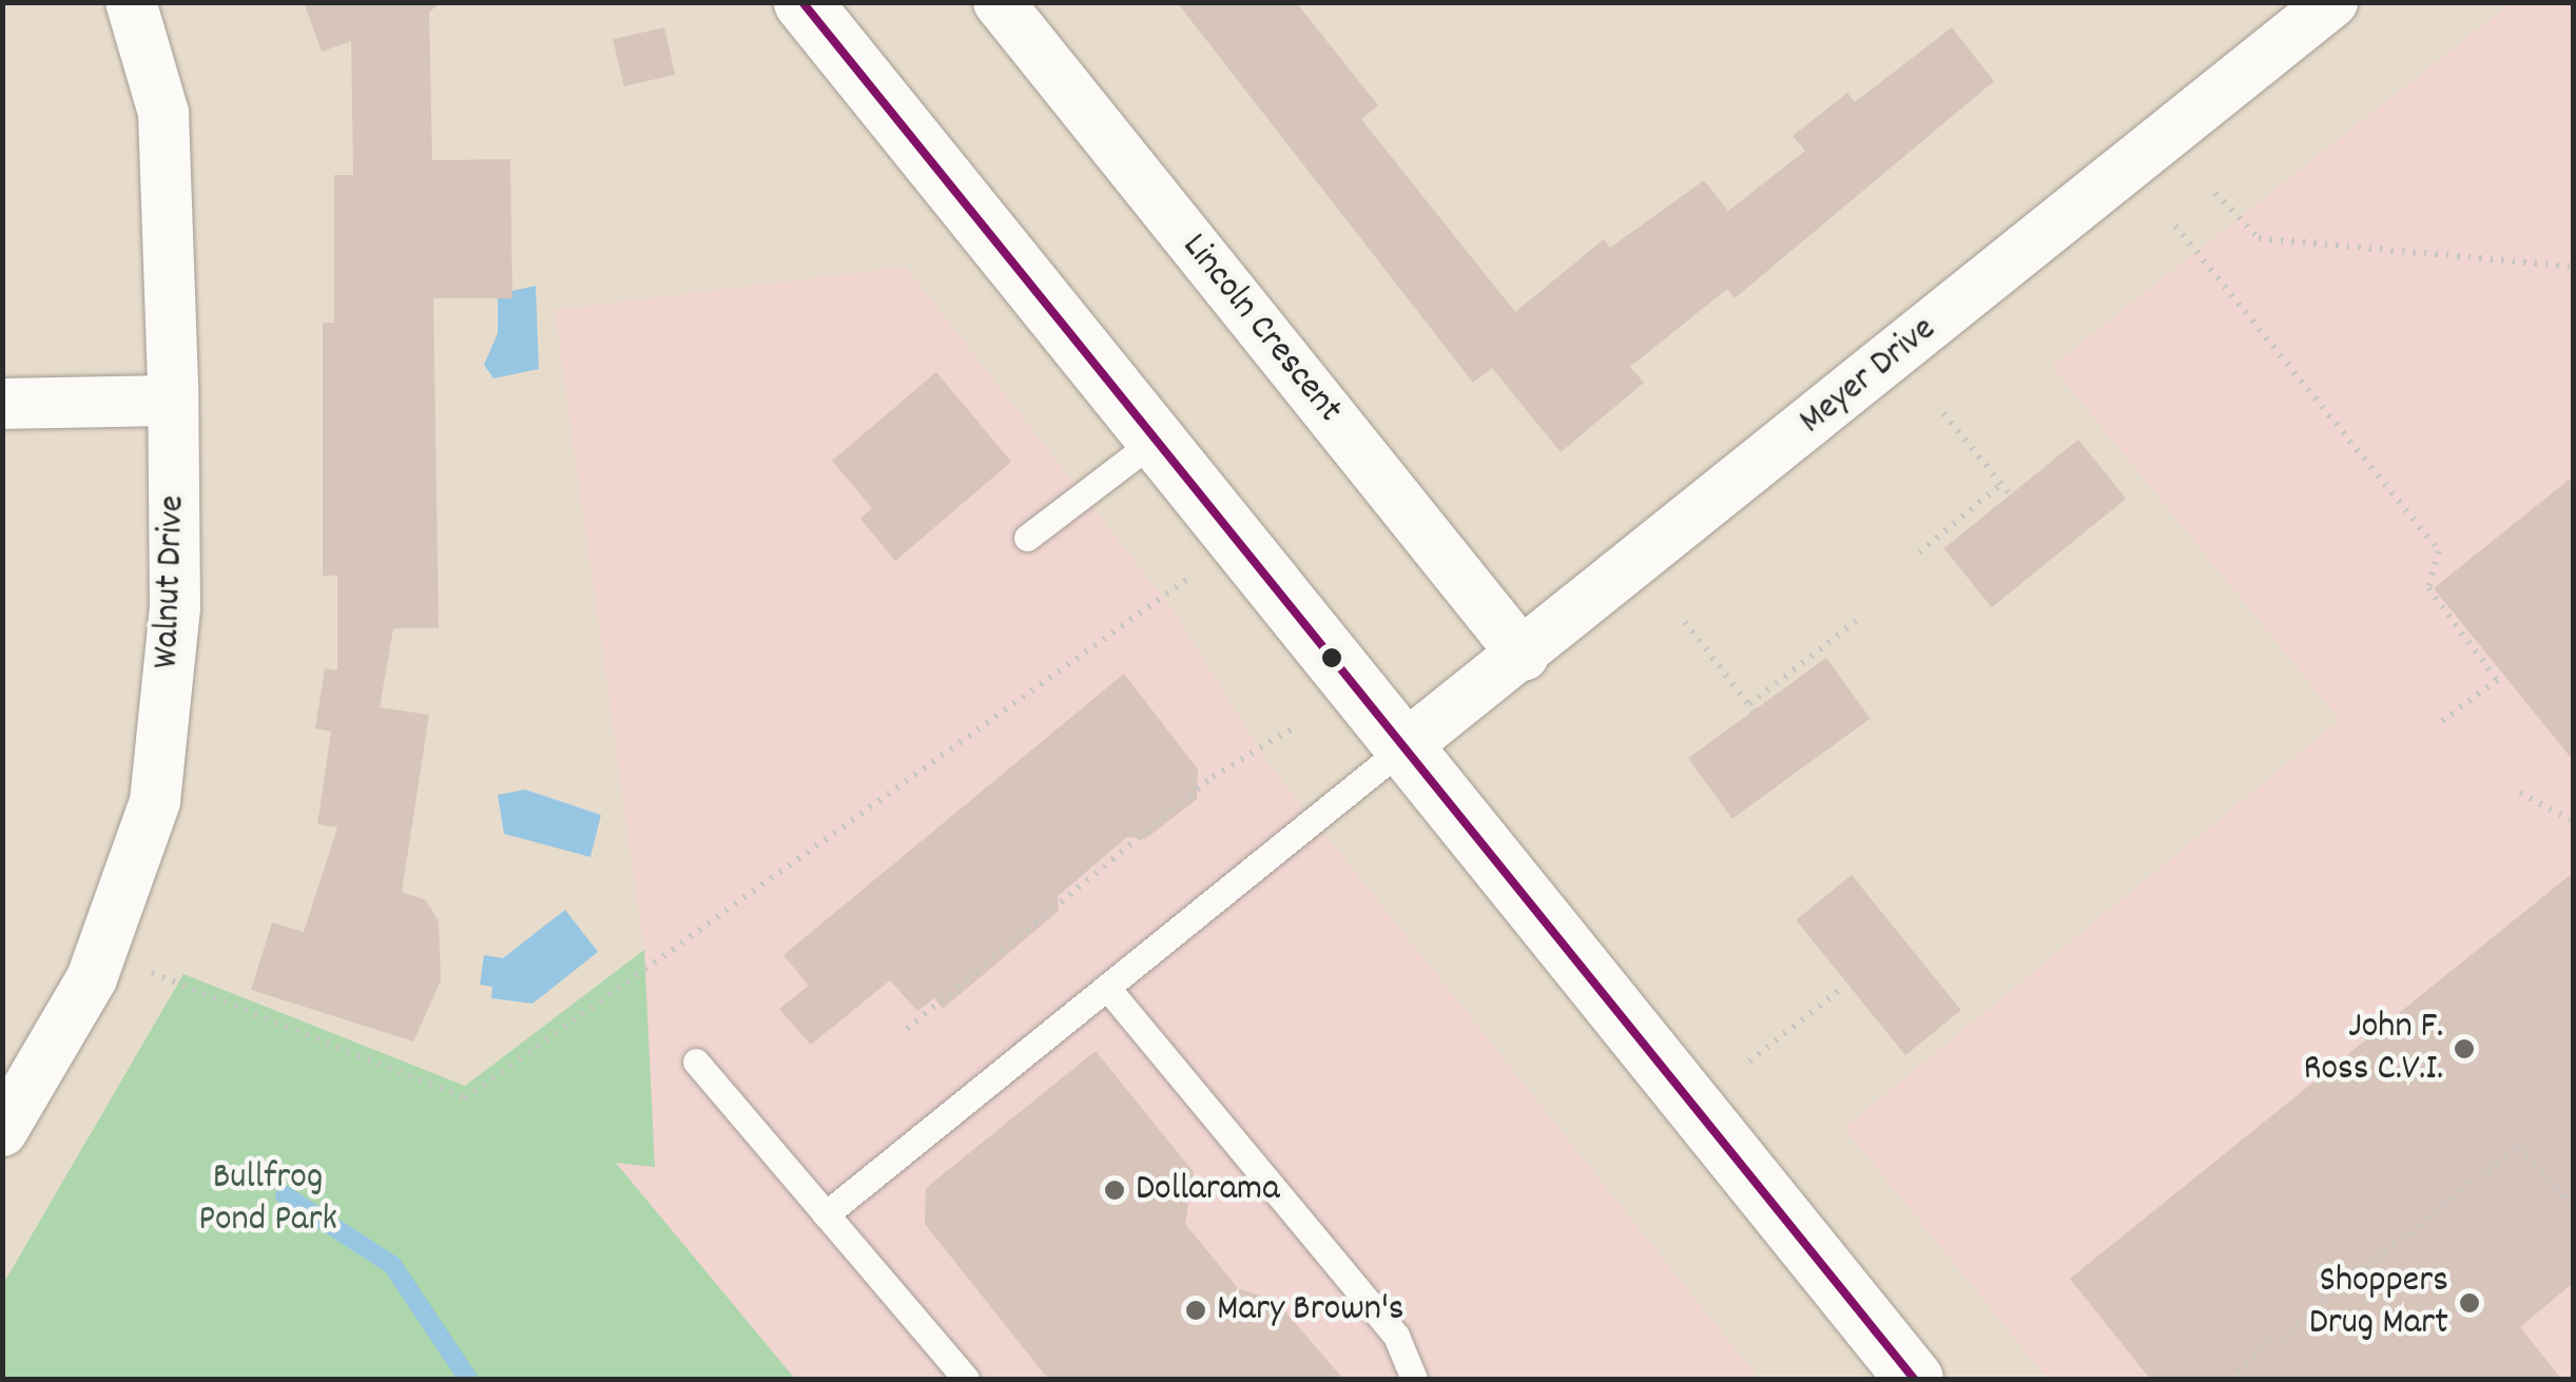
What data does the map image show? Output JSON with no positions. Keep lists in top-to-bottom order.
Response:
{
  "streets": {
    "street": ["Lincoln Crescent", "Meyer Drive", "Walnut Drive"]
  },
  "crossings": [
    ["Lincoln Crescent", "Meyer Drive"]
  ],
  "parks": ["Bullfrog Pond Park"],
  "places": [
    "John F. Ross C.V.I.",
    "Dollarama",
    "Shoppers Drug Mart",
    "Mary Brown's"
  ]
}
